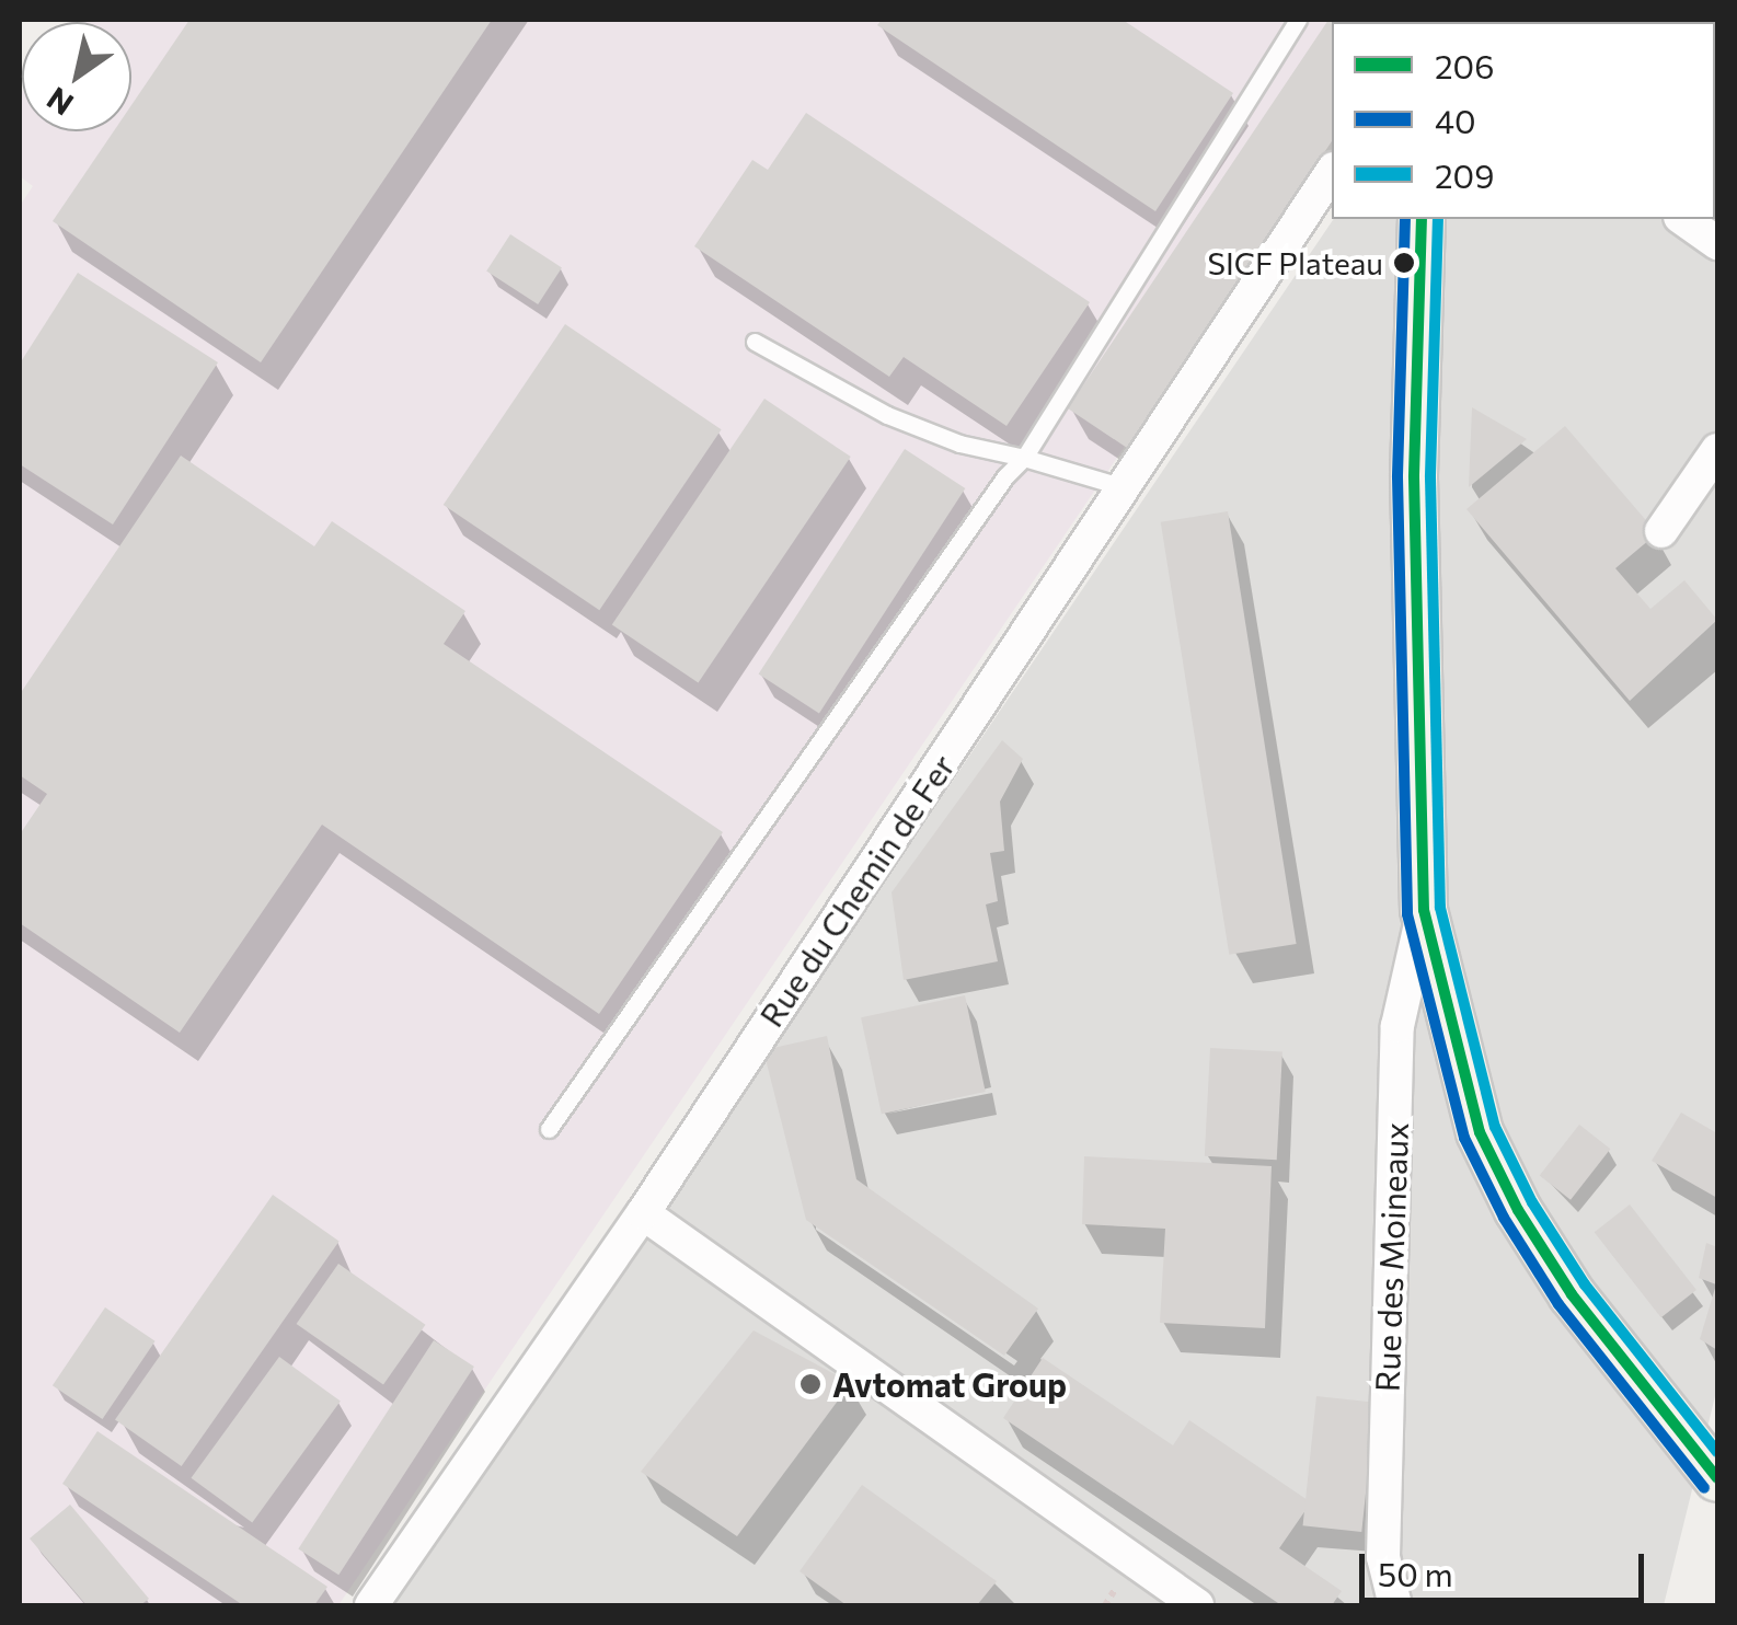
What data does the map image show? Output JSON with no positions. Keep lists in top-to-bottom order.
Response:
{
  "streets": {
    "street": ["Rue du Chemin de Fer", "Rue des Moineaux"]
  },
  "places": ["SICF Plateau", "Avtomat Group"],
  "lines": ["transit line 206", "transit line 40", "transit line 209"],
  "legend": ["206", "40", "209"],
  "scale_bar": "50 m",
  "north": "bottom left"
}
